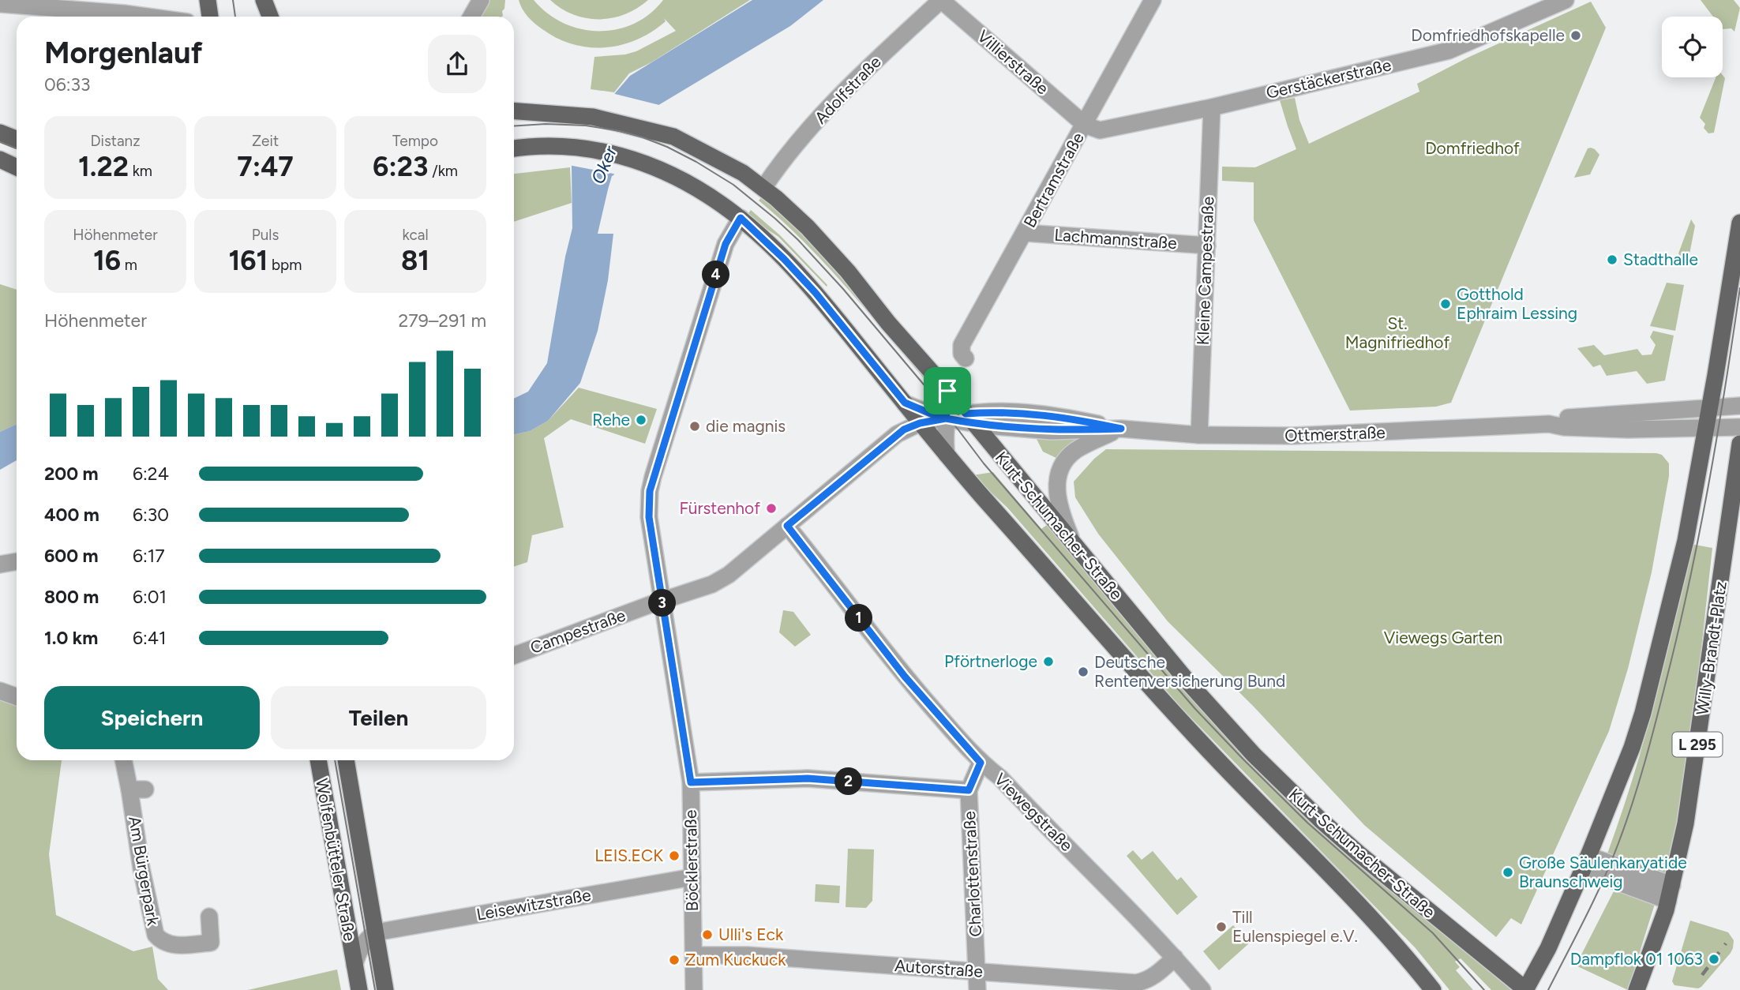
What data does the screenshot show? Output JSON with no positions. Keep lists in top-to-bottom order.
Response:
{
  "streets": {
    "main road": [
      "Kurt-Schumacher-Straße",
      "Willy-Brandt-Platz",
      "L 295",
      "Wolfenbütteler Straße"
    ],
    "street": [
      "Villierstraße",
      "Gerstäckerstraße",
      "Adolfstraße",
      "Bertramstraße",
      "Lachmannstraße",
      "Kleine Campestraße",
      "Ottmerstraße",
      "Campestraße",
      "Viewegstraße",
      "Böcklerstraße",
      "Am Bürgerpark",
      "Charlottenstraße",
      "Leisewitzstraße",
      "Autorstraße"
    ]
  },
  "crossings": [
    ["Villierstraße", "Gerstäckerstraße"],
    ["Villierstraße", "Adolfstraße"],
    ["Villierstraße", "Bertramstraße"],
    ["Gerstäckerstraße", "Bertramstraße"],
    ["Gerstäckerstraße", "Kleine Campestraße"],
    ["Adolfstraße", "Kurt-Schumacher-Straße"],
    ["Bertramstraße", "Lachmannstraße"],
    ["Lachmannstraße", "Kleine Campestraße"],
    ["Kleine Campestraße", "Ottmerstraße"],
    ["Ottmerstraße", "Kurt-Schumacher-Straße"],
    ["Ottmerstraße", "Campestraße"],
    ["Kurt-Schumacher-Straße", "Campestraße"],
    ["Campestraße", "Viewegstraße"],
    ["Campestraße", "Böcklerstraße"],
    ["Viewegstraße", "Autorstraße"],
    ["Wolfenbütteler Straße", "Leisewitzstraße"],
    ["Böcklerstraße", "Leisewitzstraße"],
    ["Böcklerstraße", "Autorstraße"],
    ["Charlottenstraße", "Autorstraße"]
  ],
  "water": ["Oker"],
  "parks": ["Domfriedhof", "St. Magnifriedhof", "Viewegs Garten"],
  "places": [
    "Domfriedhofskapelle",
    "Stadthalle",
    "Gotthold Ephraim Lessing",
    "Rehe",
    "die magnis",
    "Fürstenhof",
    "Pförtnerloge",
    "Deutsche Rentenversicherung Bund",
    "LEIS.ECK",
    "Große Säulenkaryatide Braunschweig",
    "Till Eulenspiegel e.V.",
    "Ulli's Eck",
    "Dampflok 01 1063",
    "Zum Kuckuck"
  ],
  "page": {
    "heading": ["Morgenlauf", "06:33"],
    "stats": [
      ["Distanz", "1.22 km"],
      ["Zeit", "7:47"],
      ["Tempo", "6:23 /km"],
      ["Höhenmeter", "16 m"],
      ["Puls", "161 bpm"],
      ["kcal", "81"]
    ],
    "pins": [
      "4",
      "3",
      "1",
      "2"
    ],
    "chart": ["Höhenmeter", "279–291 m"],
    "list": [
      {
        "name": "200 m",
        "note": "6:24"
      },
      {
        "name": "400 m",
        "note": "6:30"
      },
      {
        "name": "600 m",
        "note": "6:17"
      },
      {
        "name": "800 m",
        "note": "6:01"
      },
      {
        "name": "1.0 km",
        "note": "6:41"
      }
    ],
    "buttons": ["Speichern", "Teilen"]
  }
}
